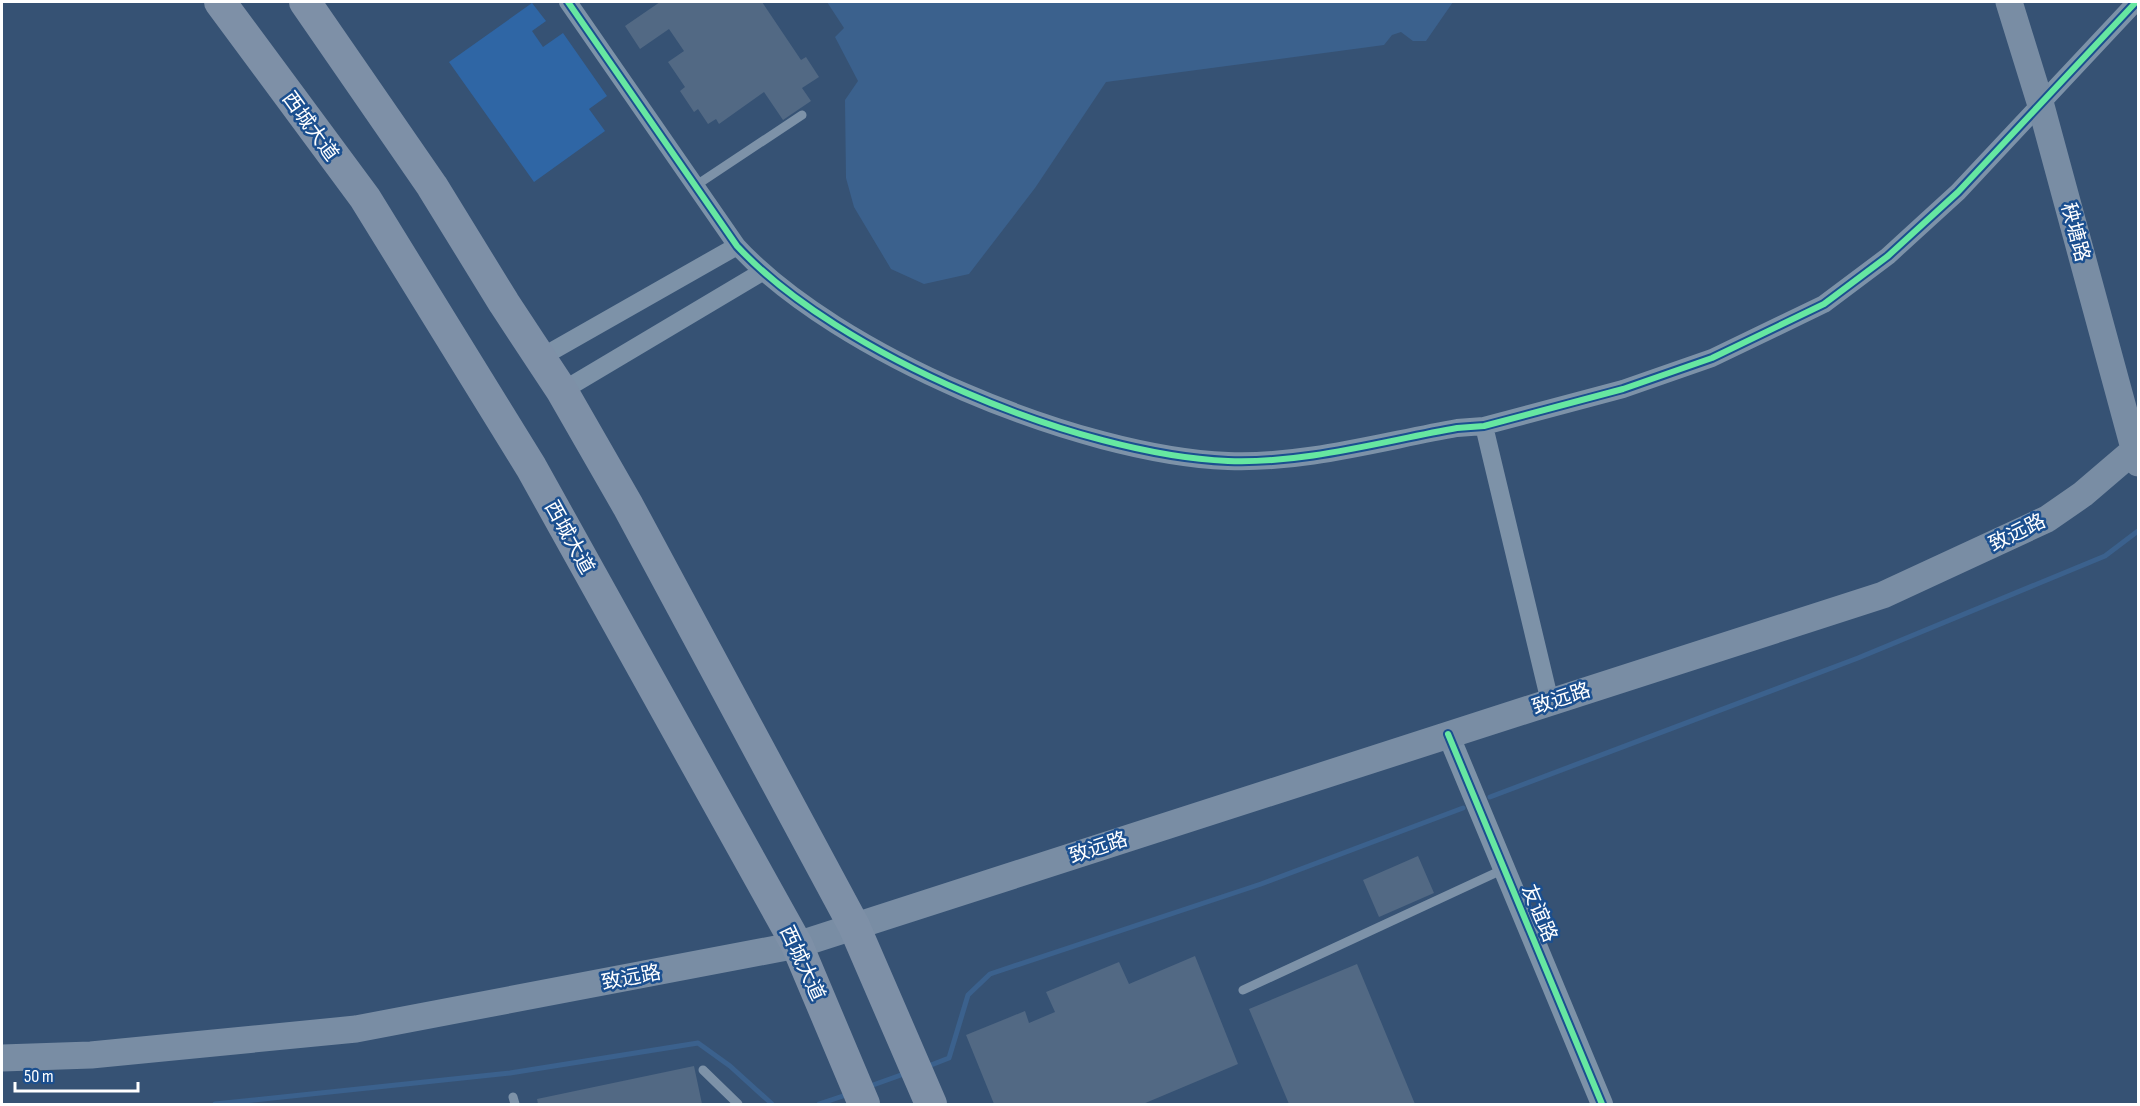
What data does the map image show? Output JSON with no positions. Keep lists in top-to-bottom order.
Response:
{
  "streets": {
    "highway": ["西城大道"],
    "main road": ["秧塘路", "致远路"],
    "street": ["友谊路"]
  },
  "crossings": [
    ["西城大道", "致远路"],
    ["秧塘路", "致远路"],
    ["致远路", "友谊路"]
  ],
  "scale_bar": "50 m"
}
